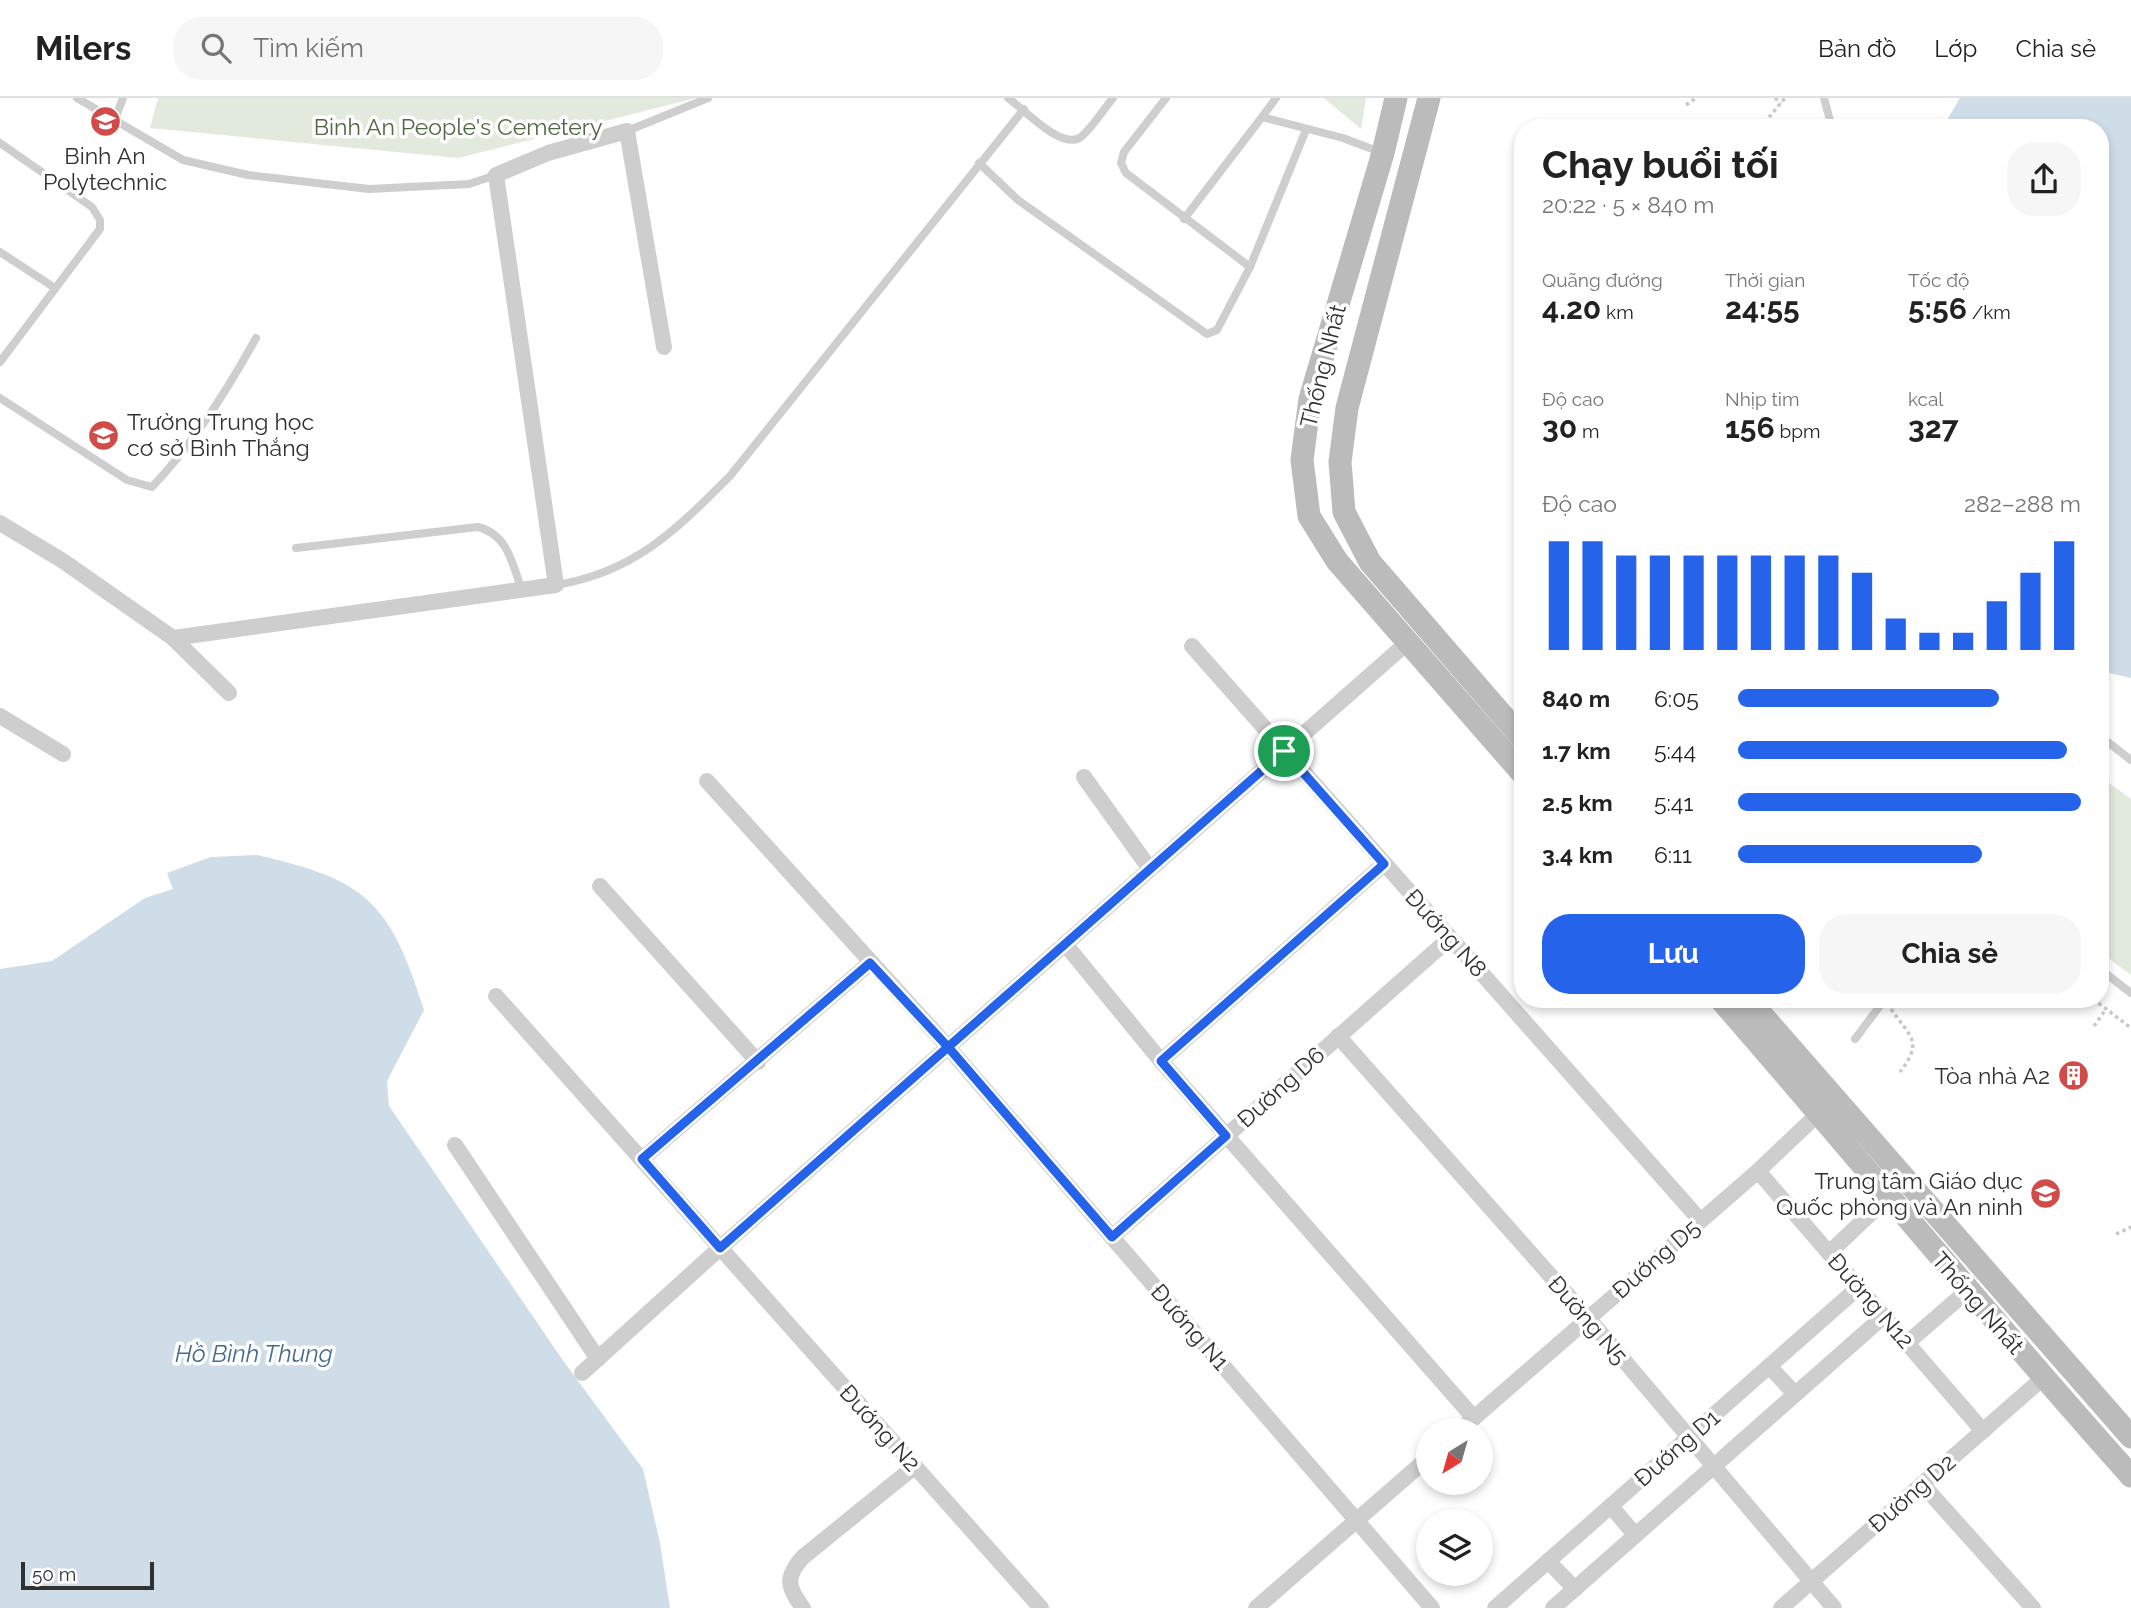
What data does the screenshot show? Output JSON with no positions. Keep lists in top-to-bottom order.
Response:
{
  "streets": {
    "main road": ["Thống Nhất"],
    "street": [
      "Đướng N8",
      "Đường D6",
      "Đướng D5",
      "Đường N12",
      "Đường N5",
      "Đướng N1",
      "Đướng N2",
      "Đướng D1",
      "Đường D2"
    ]
  },
  "crossings": [
    ["Thống Nhất", "Đướng D5"],
    ["Thống Nhất", "Đường D2"],
    ["Đướng N8", "Đường D6"],
    ["Đướng N8", "Đướng D5"],
    ["Đường D6", "Đường N5"],
    ["Đường D6", "Đướng N1"],
    ["Đướng D5", "Đường N12"],
    ["Đướng D5", "Đường N5"],
    ["Đường N12", "Đướng D1"],
    ["Đường N12", "Đường D2"],
    ["Đường N5", "Đướng D1"],
    ["Đường N5", "Đường D2"]
  ],
  "water": ["Hồ Bình Thung"],
  "parks": ["Binh An People's Cemetery"],
  "places": {
    "school or university": ["Binh An Polytechnic", "Trường Trung học cơ sở Bình Thắng", "Trung tâm Giáo dục Quốc phòng và An ninh"],
    "building": ["Tòa nhà A2"]
  },
  "scale_bar": "50 m",
  "north": "bottom left",
  "page": {
    "header": "Milers",
    "search": "Tìm kiếm",
    "nav": ["Bản đồ", "Lớp", "Chia sẻ"],
    "heading": ["Chạy buổi tối", "20:22 · 5 × 840 m"],
    "stats": [
      ["Quãng đường", "4.20 km"],
      ["Thời gian", "24:55"],
      ["Tốc độ", "5:56 /km"],
      ["Độ cao", "30 m"],
      ["Nhịp tim", "156 bpm"],
      ["kcal", "327"]
    ],
    "chart": ["Độ cao", "282–288 m"],
    "list": [
      {
        "name": "840 m",
        "note": "6:05"
      },
      {
        "name": "1.7 km",
        "note": "5:44"
      },
      {
        "name": "2.5 km",
        "note": "5:41"
      },
      {
        "name": "3.4 km",
        "note": "6:11"
      }
    ],
    "buttons": ["Lưu", "Chia sẻ"],
    "scale": "50 m"
  }
}
